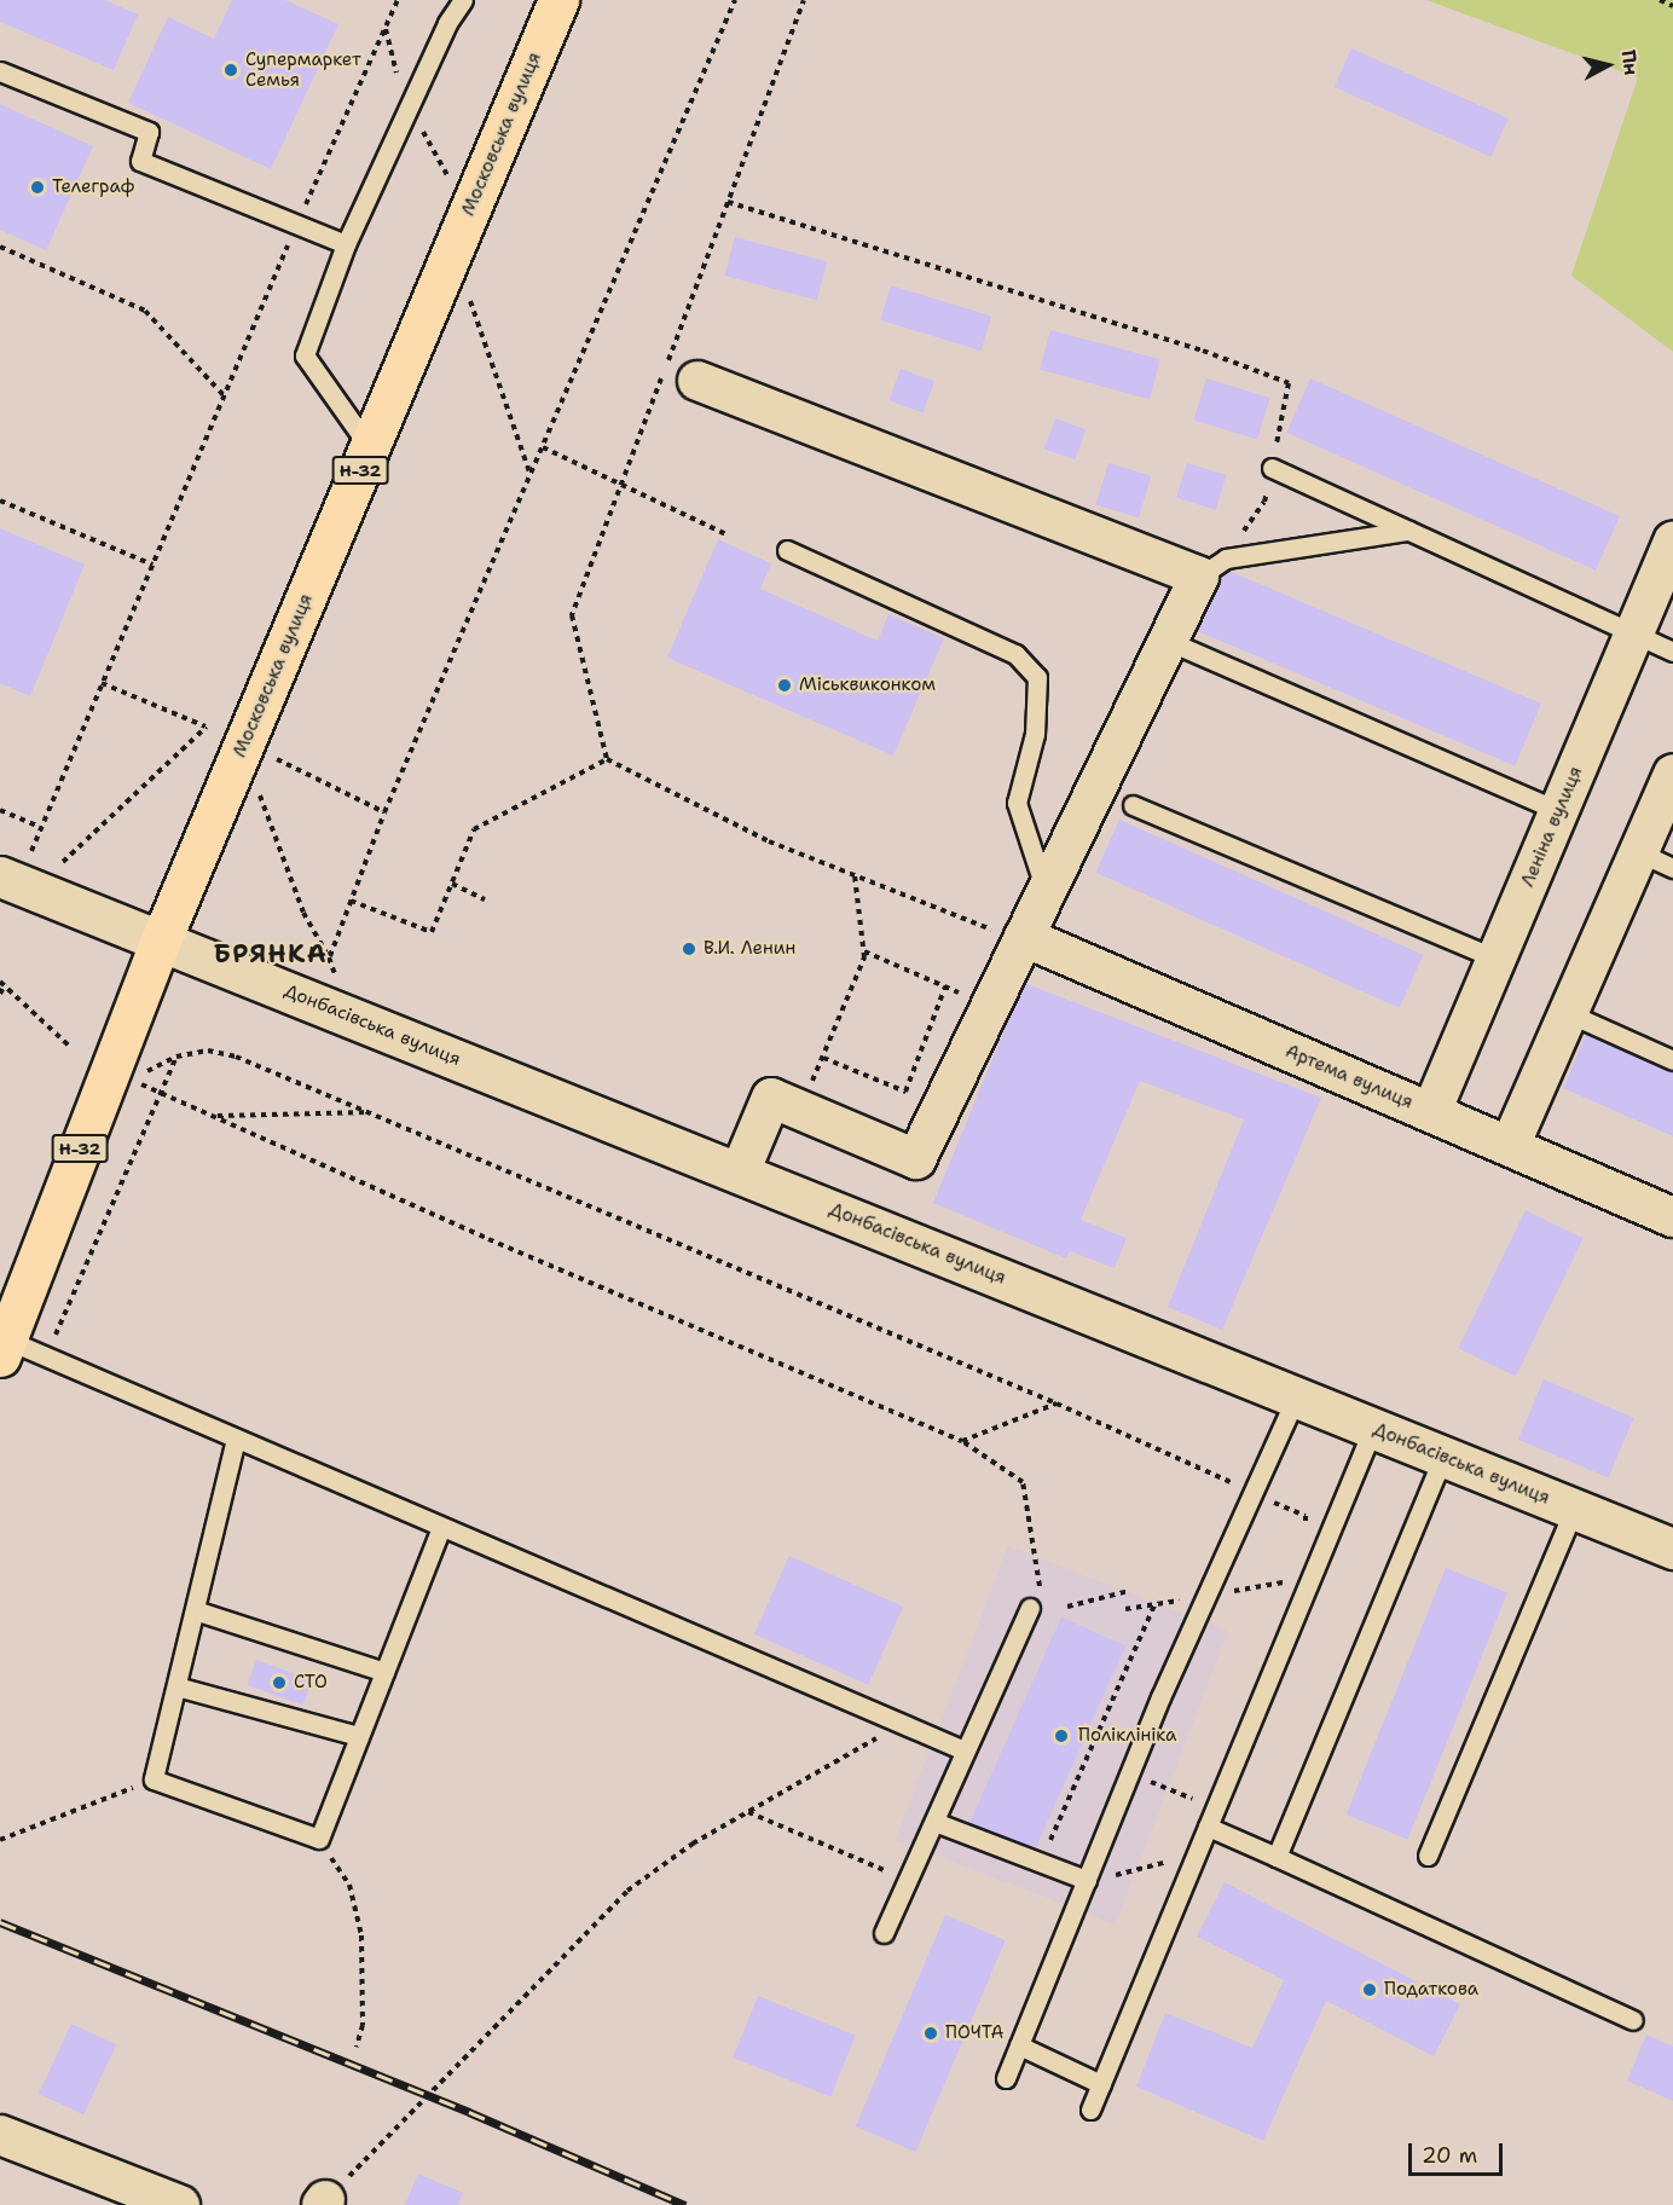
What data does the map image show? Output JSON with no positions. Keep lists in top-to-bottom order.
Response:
{
  "streets": {
    "main road": ["Московська вулиця", "Н-32"],
    "street": ["Леніна вулиця", "Донбасівська вулиця", "Артема вулиця"]
  },
  "crossings": [
    ["Московська вулиця", "Донбасівська вулиця"],
    ["Леніна вулиця", "Артема вулиця"]
  ],
  "districts": ["БРЯНКА"],
  "places": [
    "Супермаркет Семья",
    "Телеграф",
    "Міськвиконком",
    "В.И. Ленин",
    "СТО",
    "Поліклініка",
    "Податкова",
    "ПОЧТА"
  ],
  "scale_bar": "20 m",
  "north": "right"
}
